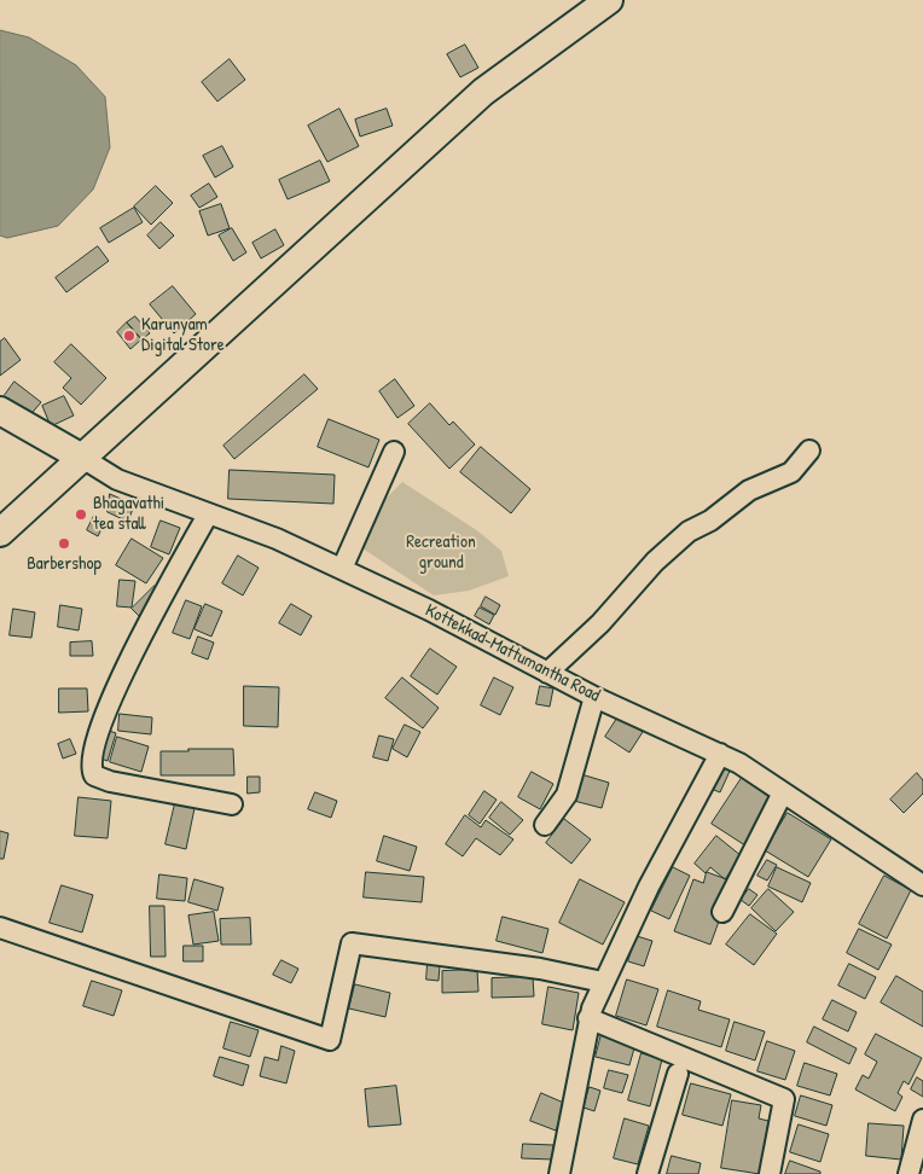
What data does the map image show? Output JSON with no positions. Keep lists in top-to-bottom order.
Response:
{
  "streets": {
    "street": ["Kottekkad-Mattumantha Road"]
  },
  "parks": ["Recreation ground"],
  "places": ["Karunyam Digital Store", "Bhagavathi tea stall", "Barbershop"]
}
